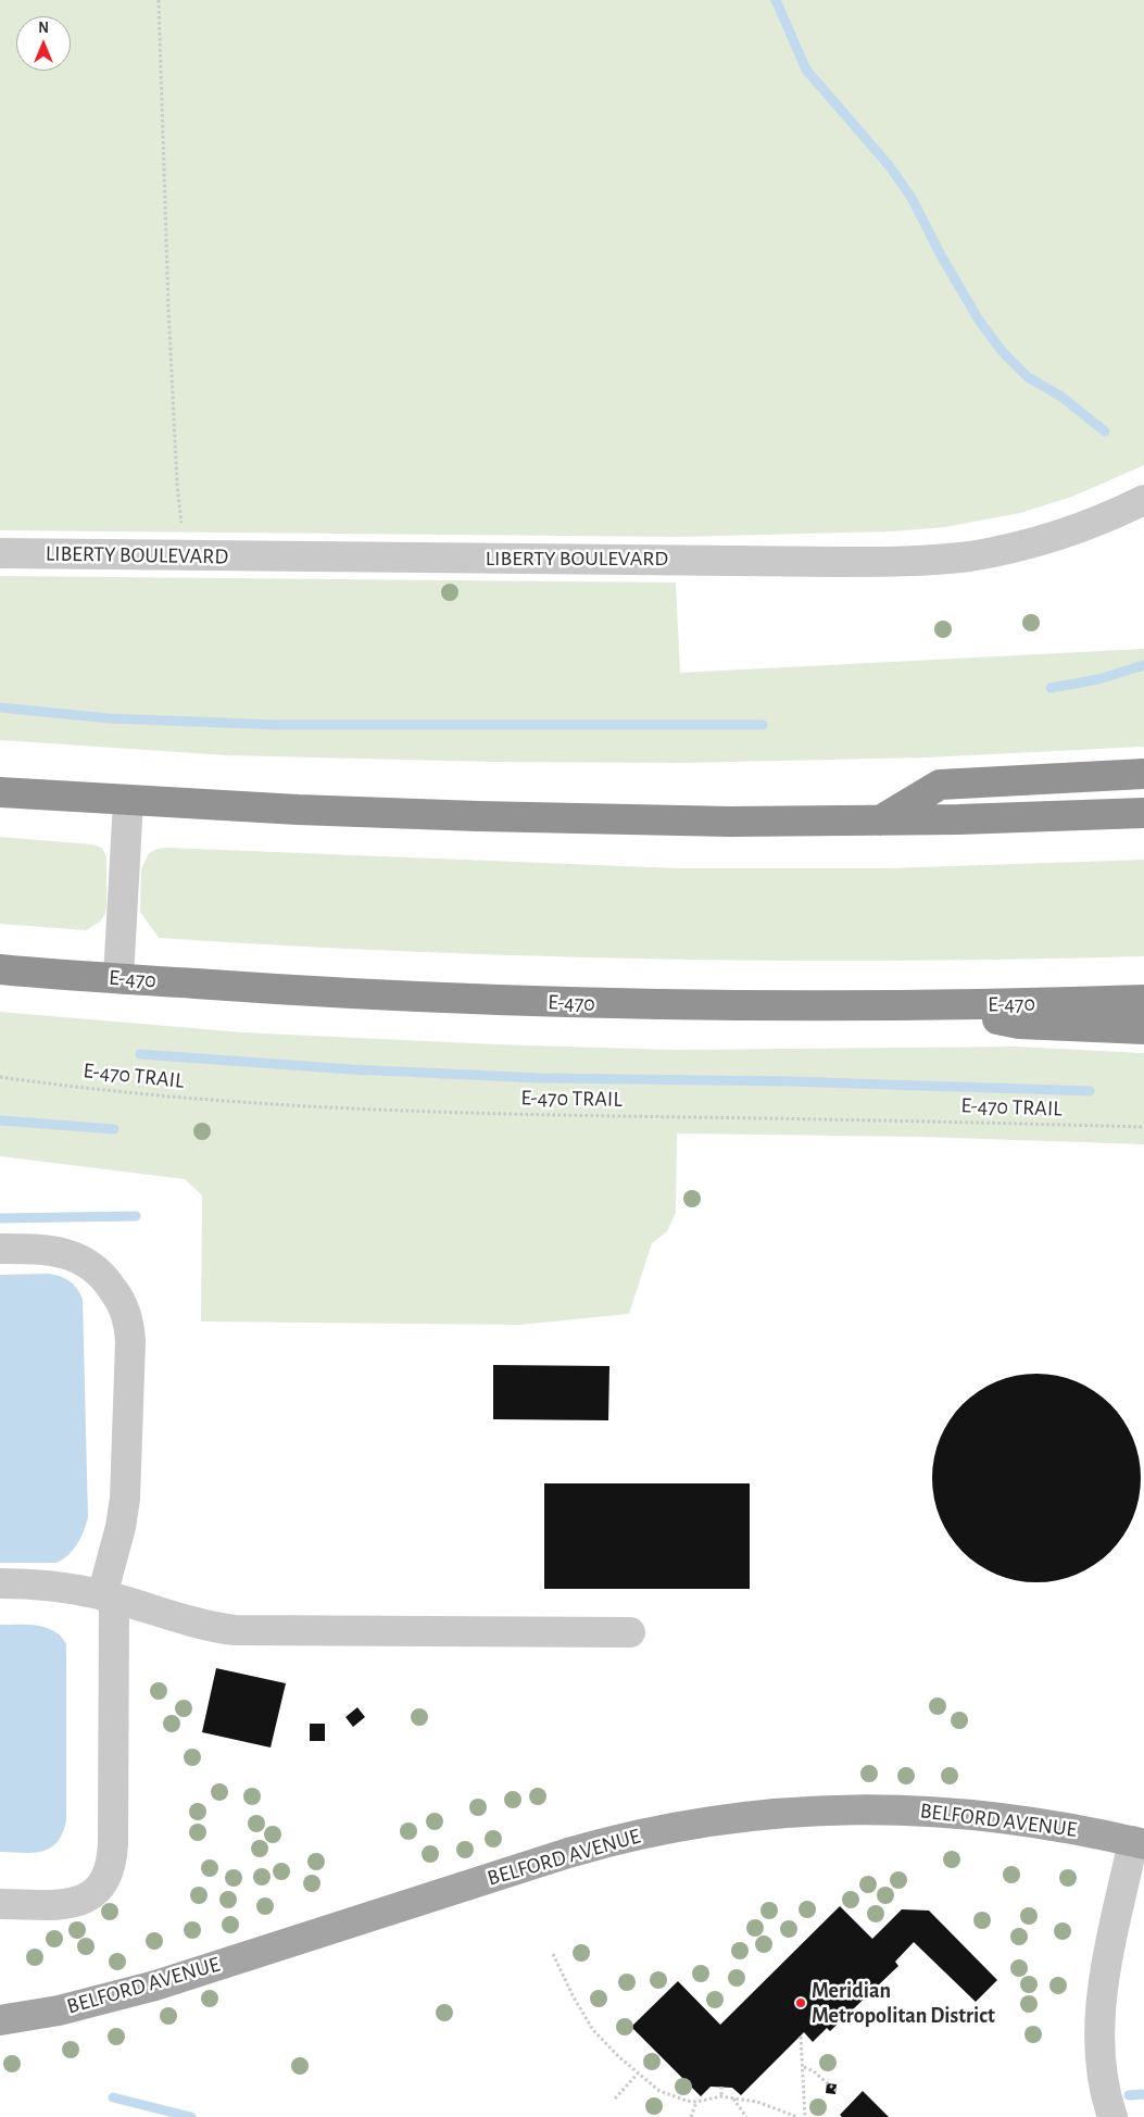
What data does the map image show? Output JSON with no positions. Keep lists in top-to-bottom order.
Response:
{
  "streets": {
    "highway": ["E-470"],
    "main road": ["BELFORD AVENUE"],
    "street": ["LIBERTY BOULEVARD"],
    "path": ["E-470 TRAIL"]
  },
  "places": ["Meridian Metropolitan District"],
  "north": "top"
}
